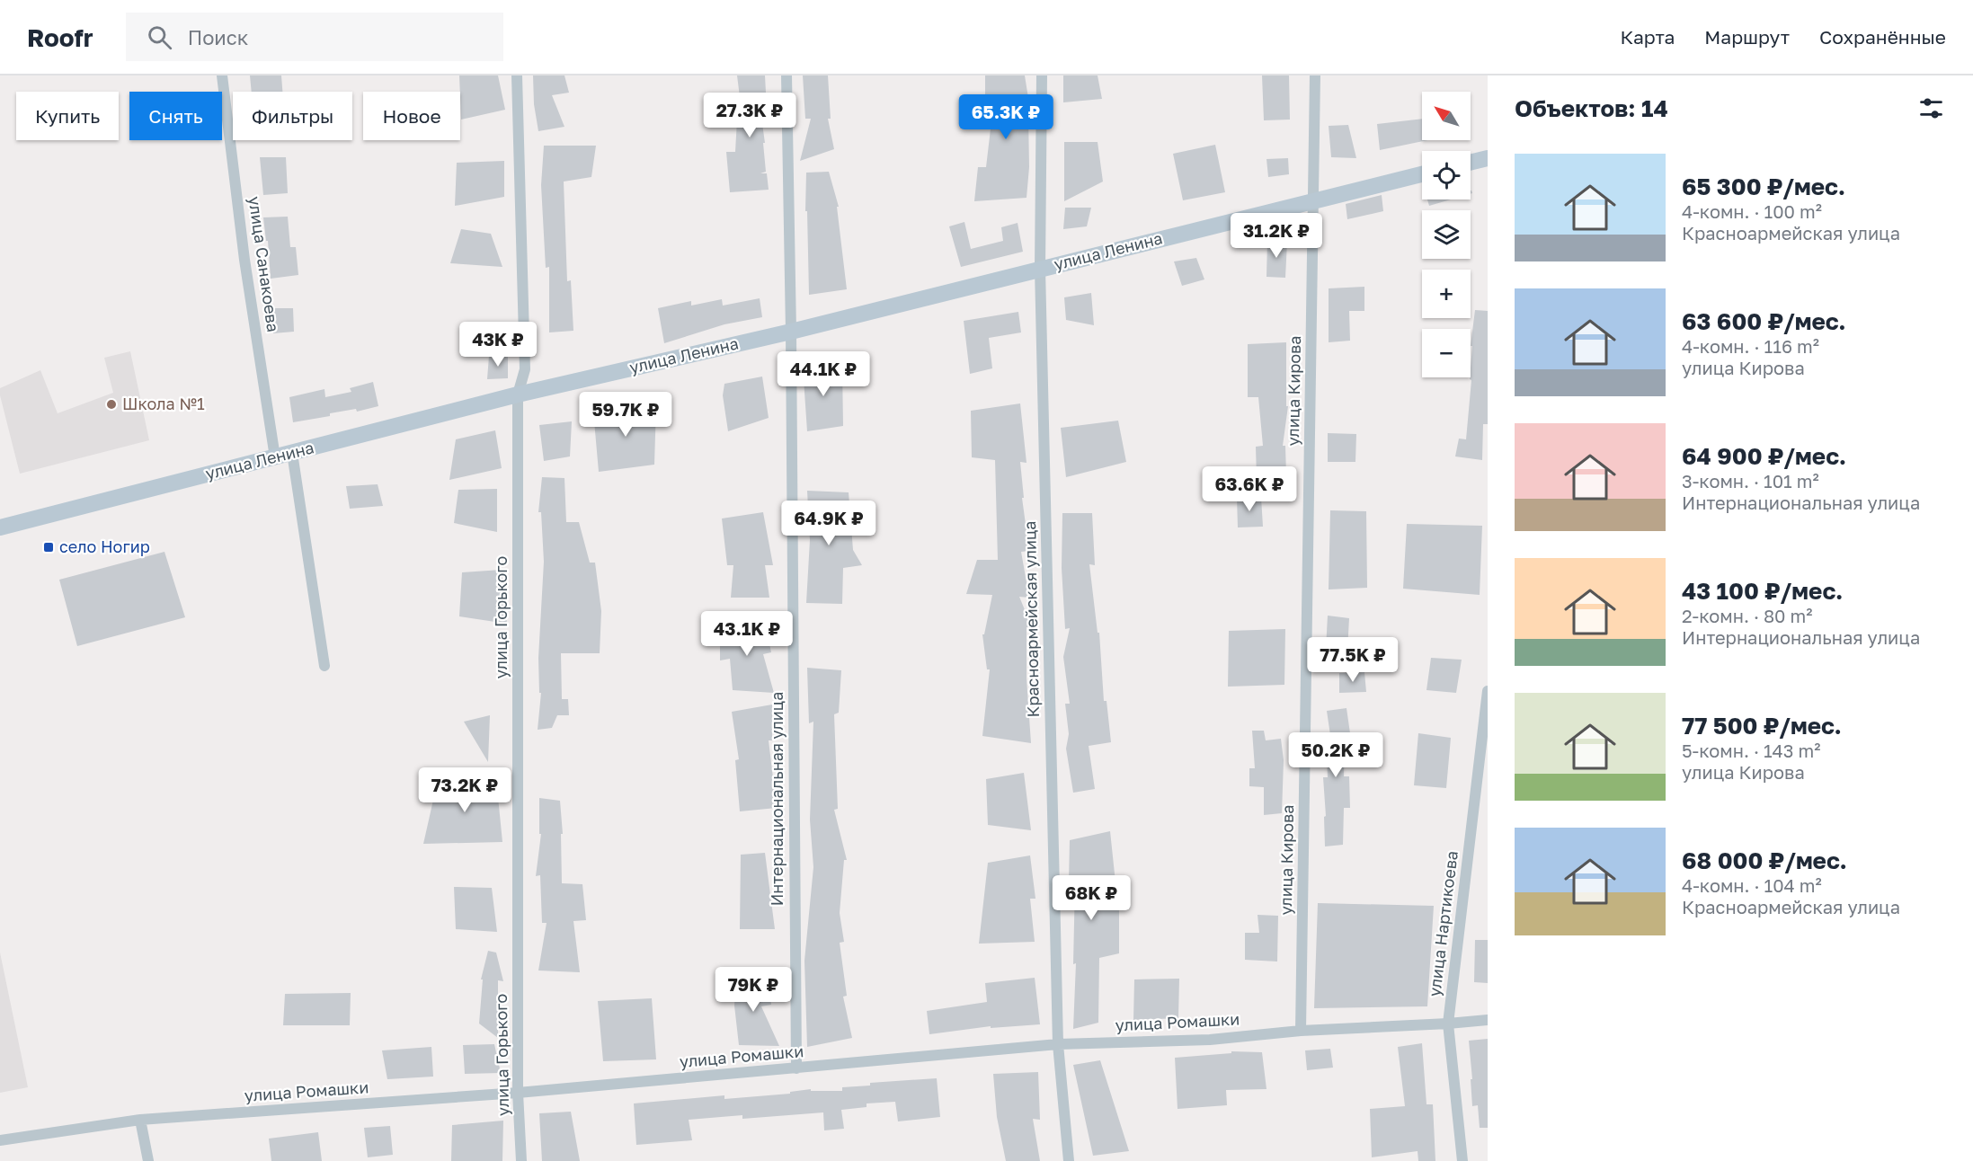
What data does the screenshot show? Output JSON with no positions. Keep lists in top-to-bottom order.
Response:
{
  "streets": {
    "street": [
      "улица Ленина",
      "улица Санакоева",
      "улица Кирова",
      "улица Горького",
      "Красноармейская улица",
      "Интернациональная улица",
      "улица Нартикоева",
      "улица Ромашки"
    ]
  },
  "crossings": [
    ["улица Ленина", "улица Санакоева"],
    ["улица Ленина", "улица Кирова"],
    ["улица Ленина", "улица Горького"],
    ["улица Ленина", "Красноармейская улица"],
    ["улица Ленина", "Интернациональная улица"],
    ["улица Кирова", "улица Ромашки"],
    ["улица Горького", "улица Ромашки"],
    ["Красноармейская улица", "улица Ромашки"],
    ["Интернациональная улица", "улица Ромашки"],
    ["улица Нартикоева", "улица Ромашки"]
  ],
  "places": {
    "other": ["Школа №1"],
    "transit": ["село Ногир"]
  },
  "north": "top left",
  "page": {
    "header": "Roofr",
    "search": "Поиск",
    "nav": ["Карта", "Маршрут", "Сохранённые"],
    "heading": "Объектов: 14",
    "map_buttons": ["+", "−"],
    "chip": [
      "Купить",
      "Снять",
      "Фильтры",
      "Новое"
    ],
    "price": [
      "27.3K ₽",
      "65.3K ₽",
      "31.2K ₽",
      "43K ₽",
      "44.1K ₽",
      "59.7K ₽",
      "63.6K ₽",
      "64.9K ₽",
      "43.1K ₽",
      "77.5K ₽",
      "50.2K ₽",
      "73.2K ₽",
      "68K ₽",
      "79K ₽"
    ],
    "list": [
      {
        "name": "65 300 ₽/мес.",
        "note": "4-комн. · 100 m² · Красноармейская улица"
      },
      {
        "name": "63 600 ₽/мес.",
        "note": "4-комн. · 116 m² · улица Кирова"
      },
      {
        "name": "64 900 ₽/мес.",
        "note": "3-комн. · 101 m² · Интернациональная улица"
      },
      {
        "name": "43 100 ₽/мес.",
        "note": "2-комн. · 80 m² · Интернациональная улица"
      },
      {
        "name": "77 500 ₽/мес.",
        "note": "5-комн. · 143 m² · улица Кирова"
      },
      {
        "name": "68 000 ₽/мес.",
        "note": "4-комн. · 104 m² · Красноармейская улица"
      }
    ]
  }
}
